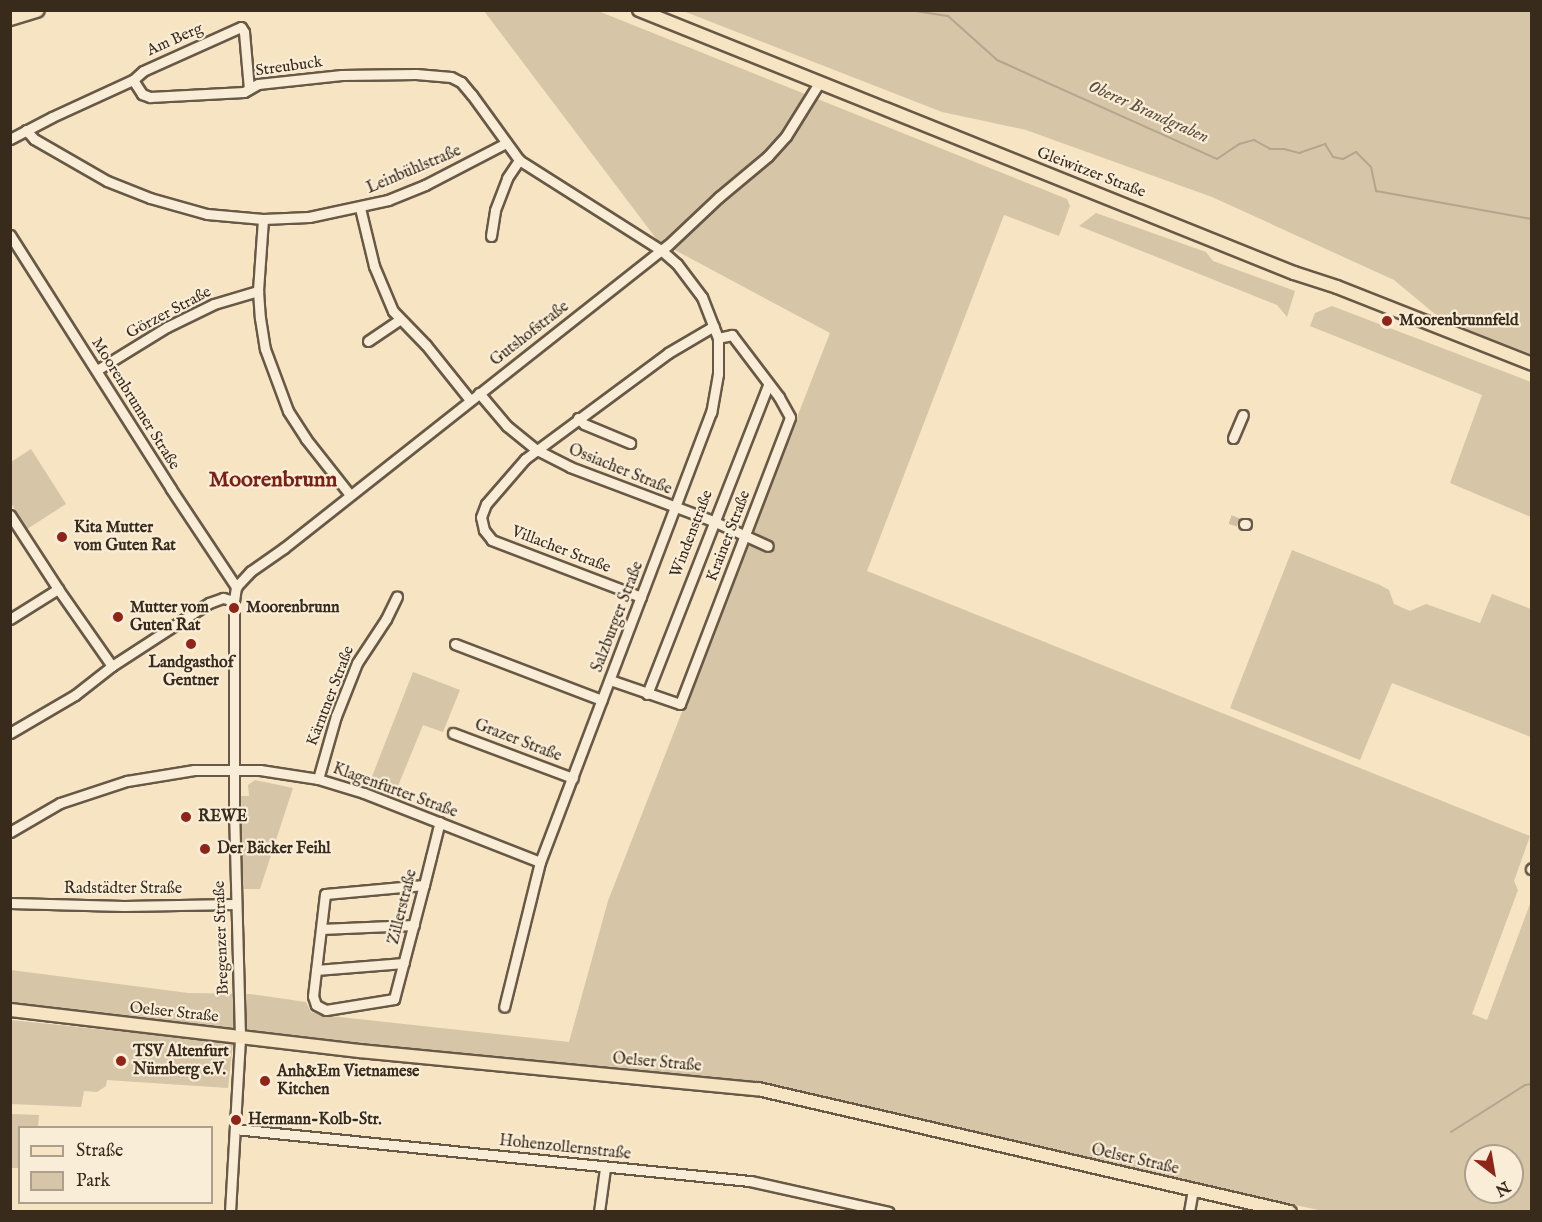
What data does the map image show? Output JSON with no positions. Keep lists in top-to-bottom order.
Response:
{
  "streets": {
    "main road": ["Gleiwitzer Straße", "Oelser Straße"],
    "street": [
      "Am Berg",
      "Streubuck",
      "Leinbühlstraße",
      "Görzer Straße",
      "Gutshofstraße",
      "Moorenbrunner Straße",
      "Ossiacher Straße",
      "Windenstraße",
      "Krainer Straße",
      "Villacher Straße",
      "Salzburger Straße",
      "Kärntner Straße",
      "Grazer Straße",
      "Klagenfurter Straße",
      "Radstädter Straße",
      "Zillerstraße",
      "Bregenzer Straße",
      "Hohenzollernstraße"
    ]
  },
  "crossings": [
    ["Am Berg", "Streubuck"],
    ["Streubuck", "Leinbühlstraße"],
    ["Streubuck", "Gutshofstraße"],
    ["Streubuck", "Salzburger Straße"],
    ["Gleiwitzer Straße", "Gutshofstraße"],
    ["Görzer Straße", "Moorenbrunner Straße"],
    ["Gutshofstraße", "Moorenbrunner Straße"],
    ["Gutshofstraße", "Ossiacher Straße"],
    ["Gutshofstraße", "Salzburger Straße"],
    ["Gutshofstraße", "Bregenzer Straße"],
    ["Moorenbrunner Straße", "Bregenzer Straße"],
    ["Ossiacher Straße", "Windenstraße"],
    ["Ossiacher Straße", "Krainer Straße"],
    ["Ossiacher Straße", "Villacher Straße"],
    ["Ossiacher Straße", "Salzburger Straße"],
    ["Windenstraße", "Krainer Straße"],
    ["Krainer Straße", "Salzburger Straße"],
    ["Villacher Straße", "Salzburger Straße"],
    ["Salzburger Straße", "Grazer Straße"],
    ["Salzburger Straße", "Klagenfurter Straße"],
    ["Kärntner Straße", "Klagenfurter Straße"],
    ["Klagenfurter Straße", "Zillerstraße"],
    ["Klagenfurter Straße", "Bregenzer Straße"],
    ["Radstädter Straße", "Bregenzer Straße"],
    ["Bregenzer Straße", "Oelser Straße"],
    ["Bregenzer Straße", "Hohenzollernstraße"]
  ],
  "districts": ["Moorenbrunn"],
  "water": ["Oberer Brandgraben"],
  "places": [
    "Moorenbrunnfeld",
    "Kita Mutter vom Guten Rat",
    "Moorenbrunn",
    "Mutter vom Guten Rat",
    "Landgasthof Gentner",
    "REWE",
    "Der Bäcker Feihl",
    "TSV Altenfurt Nürnberg e.V.",
    "Anh&Em Vietnamese Kitchen",
    "Hermann-Kolb-Str."
  ],
  "legend": ["Straße", "Park"],
  "north": "bottom right"
}
